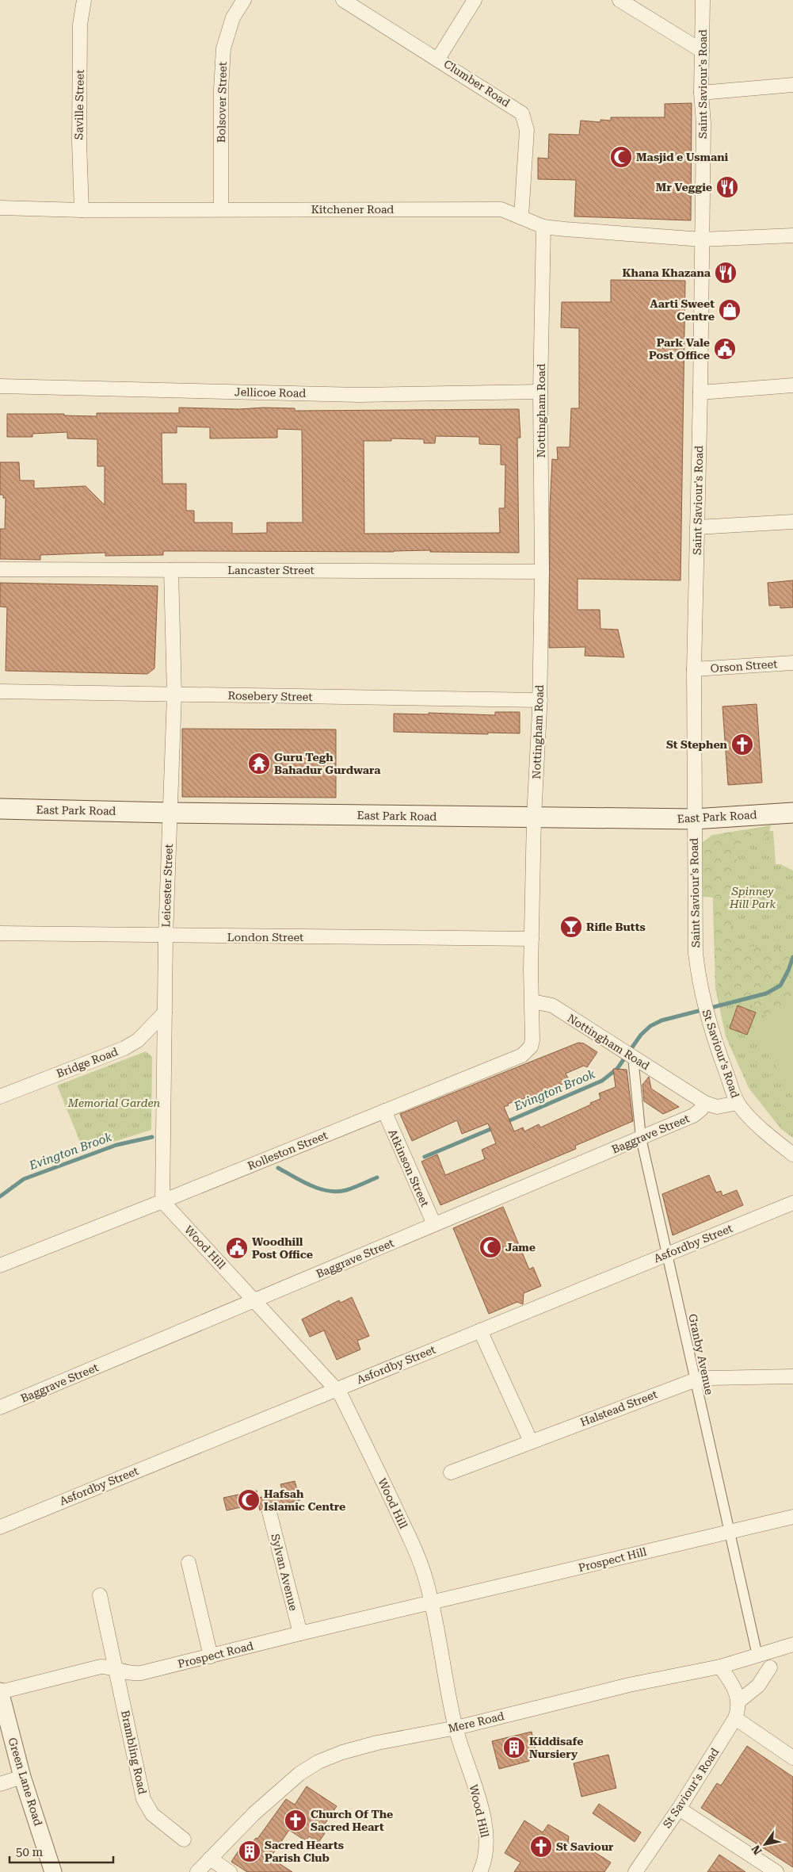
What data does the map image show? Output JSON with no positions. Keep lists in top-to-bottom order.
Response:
{
  "streets": {
    "main road": ["East Park Road"],
    "street": [
      "Clumber Road",
      "Saint Saviour's Road",
      "Bolsover Street",
      "Saville Street",
      "Kitchener Road",
      "Jellicoe Road",
      "Nottingham Road",
      "Lancaster Street",
      "Orson Street",
      "Rosebery Street",
      "Leicester Street",
      "London Street",
      "St Saviour's Road",
      "Bridge Road",
      "Baggrave Street",
      "Rolleston Street",
      "Atkinson Street",
      "Asfordby Street",
      "Wood Hill",
      "Granby Avenue",
      "Halstead Street",
      "Prospect Hill",
      "Sylvan Avenue",
      "Prospect Road",
      "Mere Road",
      "Brambling Road",
      "Green Lane Road"
    ]
  },
  "crossings": [
    ["Clumber Road", "Kitchener Road"],
    ["Saint Saviour's Road", "Kitchener Road"],
    ["Saint Saviour's Road", "Orson Street"],
    ["Saint Saviour's Road", "East Park Road"],
    ["Saint Saviour's Road", "St Saviour's Road"],
    ["Bolsover Street", "Kitchener Road"],
    ["Saville Street", "Kitchener Road"],
    ["Kitchener Road", "Nottingham Road"],
    ["Jellicoe Road", "Nottingham Road"],
    ["Nottingham Road", "Lancaster Street"],
    ["Nottingham Road", "Rosebery Street"],
    ["Nottingham Road", "East Park Road"],
    ["Nottingham Road", "London Street"],
    ["Nottingham Road", "St Saviour's Road"],
    ["Nottingham Road", "Baggrave Street"],
    ["Nottingham Road", "Rolleston Street"],
    ["Nottingham Road", "Granby Avenue"],
    ["Lancaster Street", "Leicester Street"],
    ["Rosebery Street", "Leicester Street"],
    ["East Park Road", "Leicester Street"],
    ["Leicester Street", "London Street"],
    ["Leicester Street", "Bridge Road"],
    ["Leicester Street", "Rolleston Street"],
    ["Leicester Street", "Wood Hill"],
    ["Baggrave Street", "Atkinson Street"],
    ["Baggrave Street", "Wood Hill"],
    ["Baggrave Street", "Granby Avenue"],
    ["Rolleston Street", "Atkinson Street"],
    ["Rolleston Street", "Wood Hill"],
    ["Asfordby Street", "Wood Hill"],
    ["Asfordby Street", "Granby Avenue"],
    ["Wood Hill", "Prospect Hill"],
    ["Wood Hill", "Prospect Road"],
    ["Wood Hill", "Mere Road"],
    ["Granby Avenue", "Halstead Street"],
    ["Granby Avenue", "Prospect Hill"],
    ["Granby Avenue", "Mere Road"],
    ["Prospect Hill", "Prospect Road"],
    ["Sylvan Avenue", "Prospect Road"],
    ["Prospect Road", "Brambling Road"],
    ["Prospect Road", "Green Lane Road"]
  ],
  "water": ["Evington Brook"],
  "parks": ["Spinney Hill Park", "Memorial Garden"],
  "places": {
    "mosque": ["Masjid e Usmani", "Jame", "Hafsah Islamic Centre"],
    "restaurant": ["Mr Veggie", "Khana Khazana"],
    "shop": ["Aarti Sweet Centre"],
    "public building": ["Park Vale Post Office", "Woodhill Post Office"],
    "church": ["St Stephen", "Church Of The Sacred Heart", "St Saviour"],
    "temple": ["Guru Tegh Bahadur Gurdwara"],
    "bar": ["Rifle Butts"],
    "building": ["Kiddisafe Nursiery", "Sacred Hearts Parish Club"]
  },
  "scale_bar": "50 m",
  "north": "bottom left"
}
